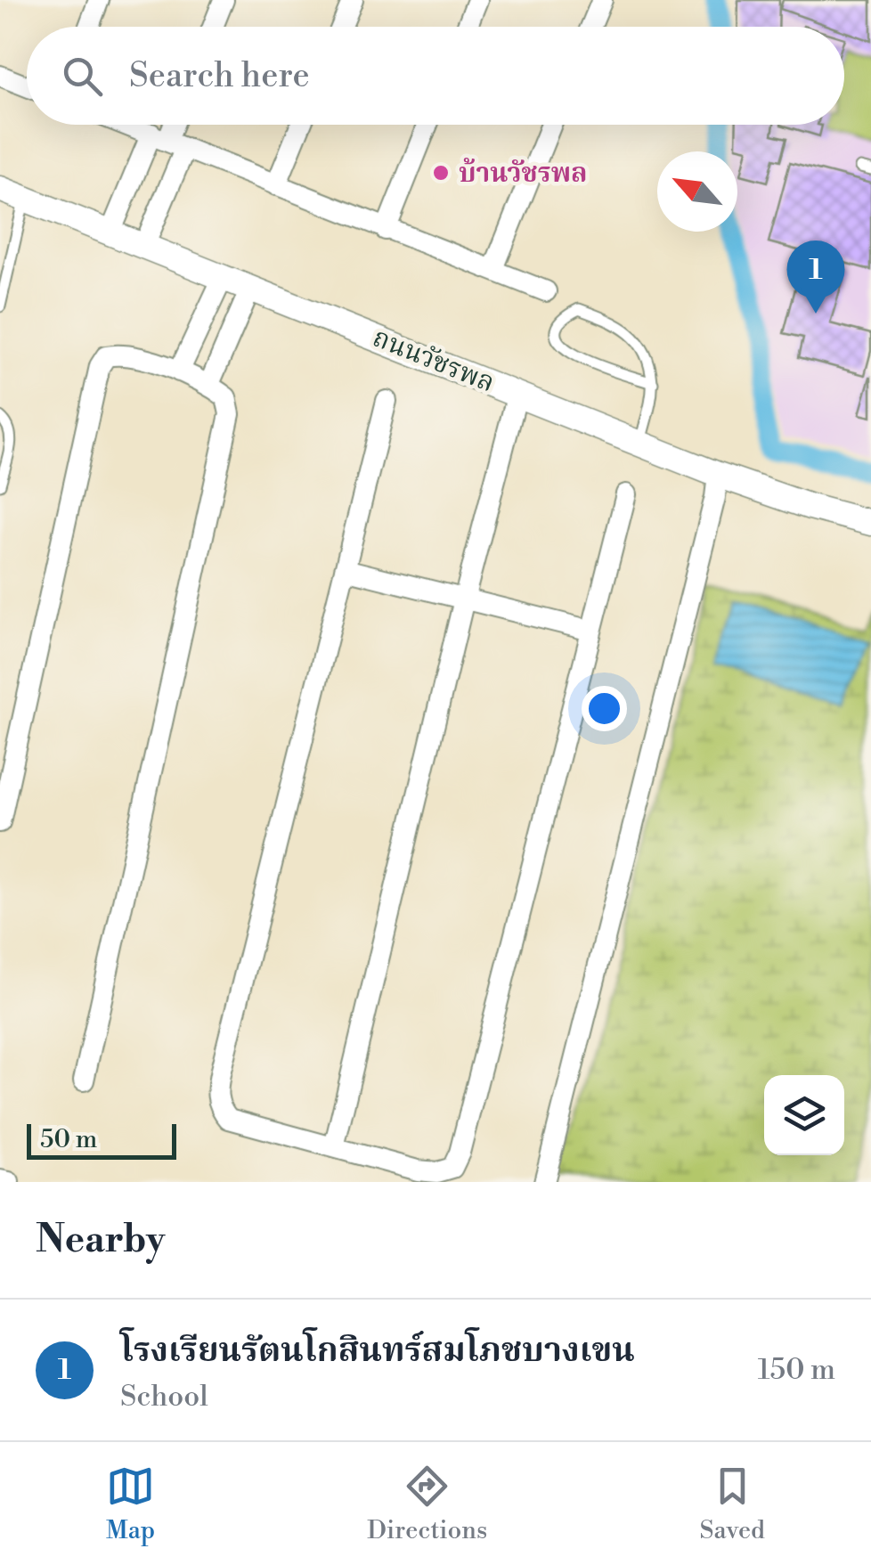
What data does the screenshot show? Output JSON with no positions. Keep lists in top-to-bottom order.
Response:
{
  "streets": {
    "street": ["ถนนวัชรพล"]
  },
  "places": ["บ้านวัชรพล"],
  "scale_bar": "50 m",
  "north": "top left",
  "page": {
    "search": "Search here",
    "pins": "1",
    "scale": "50 m",
    "heading": "Nearby",
    "list": [
      {
        "mark": "1",
        "name": "โรงเรียนรัตนโกสินทร์สมโภชบางเขน",
        "note": "School",
        "value": "150 m"
      }
    ],
    "nav": ["Map", "Directions", "Saved"]
  }
}
